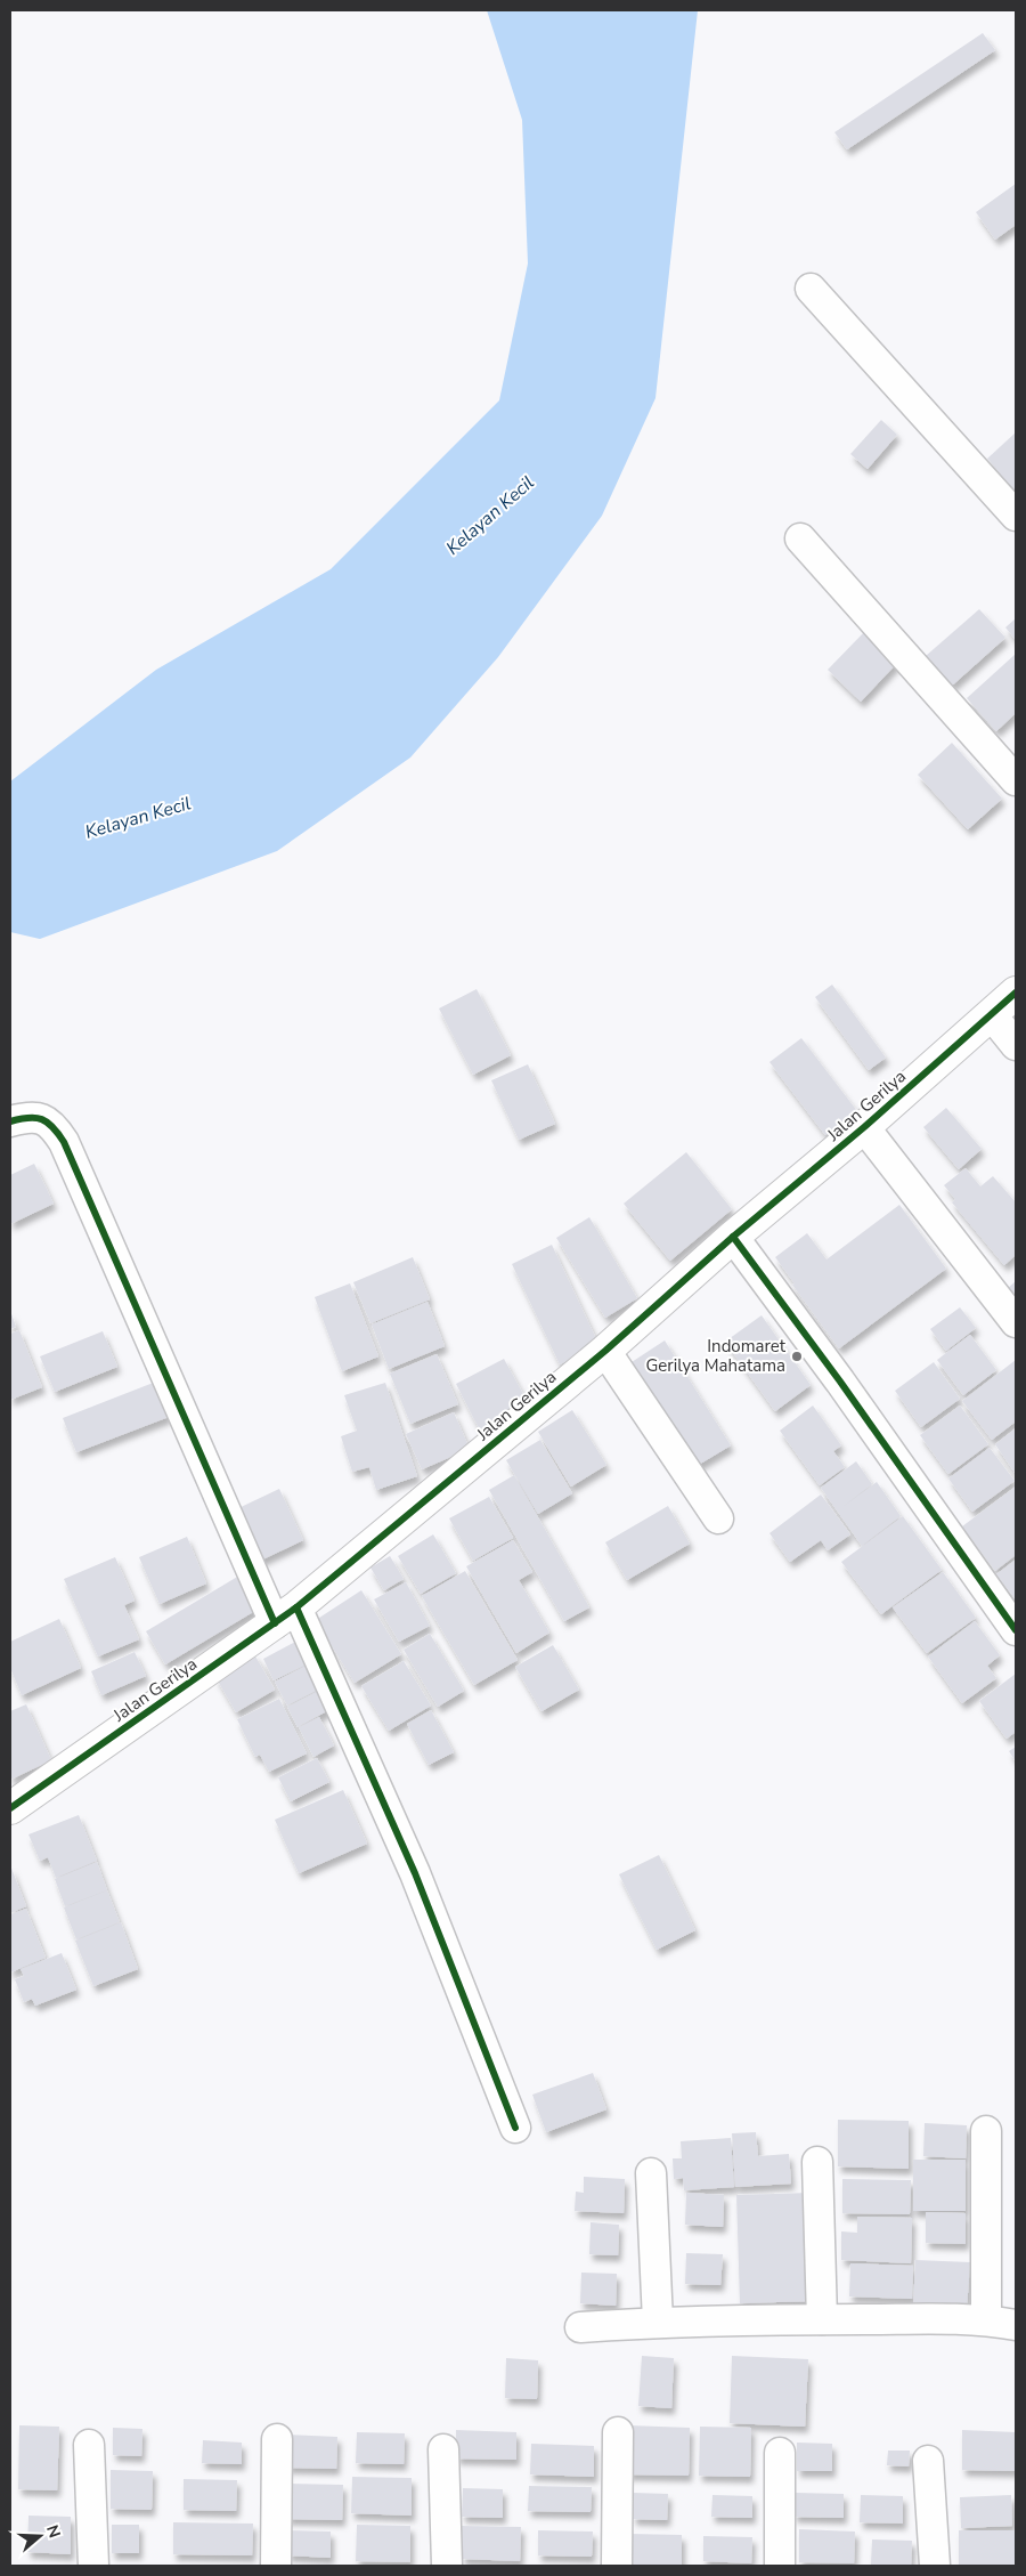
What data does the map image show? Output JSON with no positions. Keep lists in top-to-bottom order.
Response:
{
  "streets": {
    "street": ["Jalan Gerilya"]
  },
  "water": ["Kelayan Kecil"],
  "places": ["Indomaret Gerilya Mahatama"],
  "north": "right"
}
